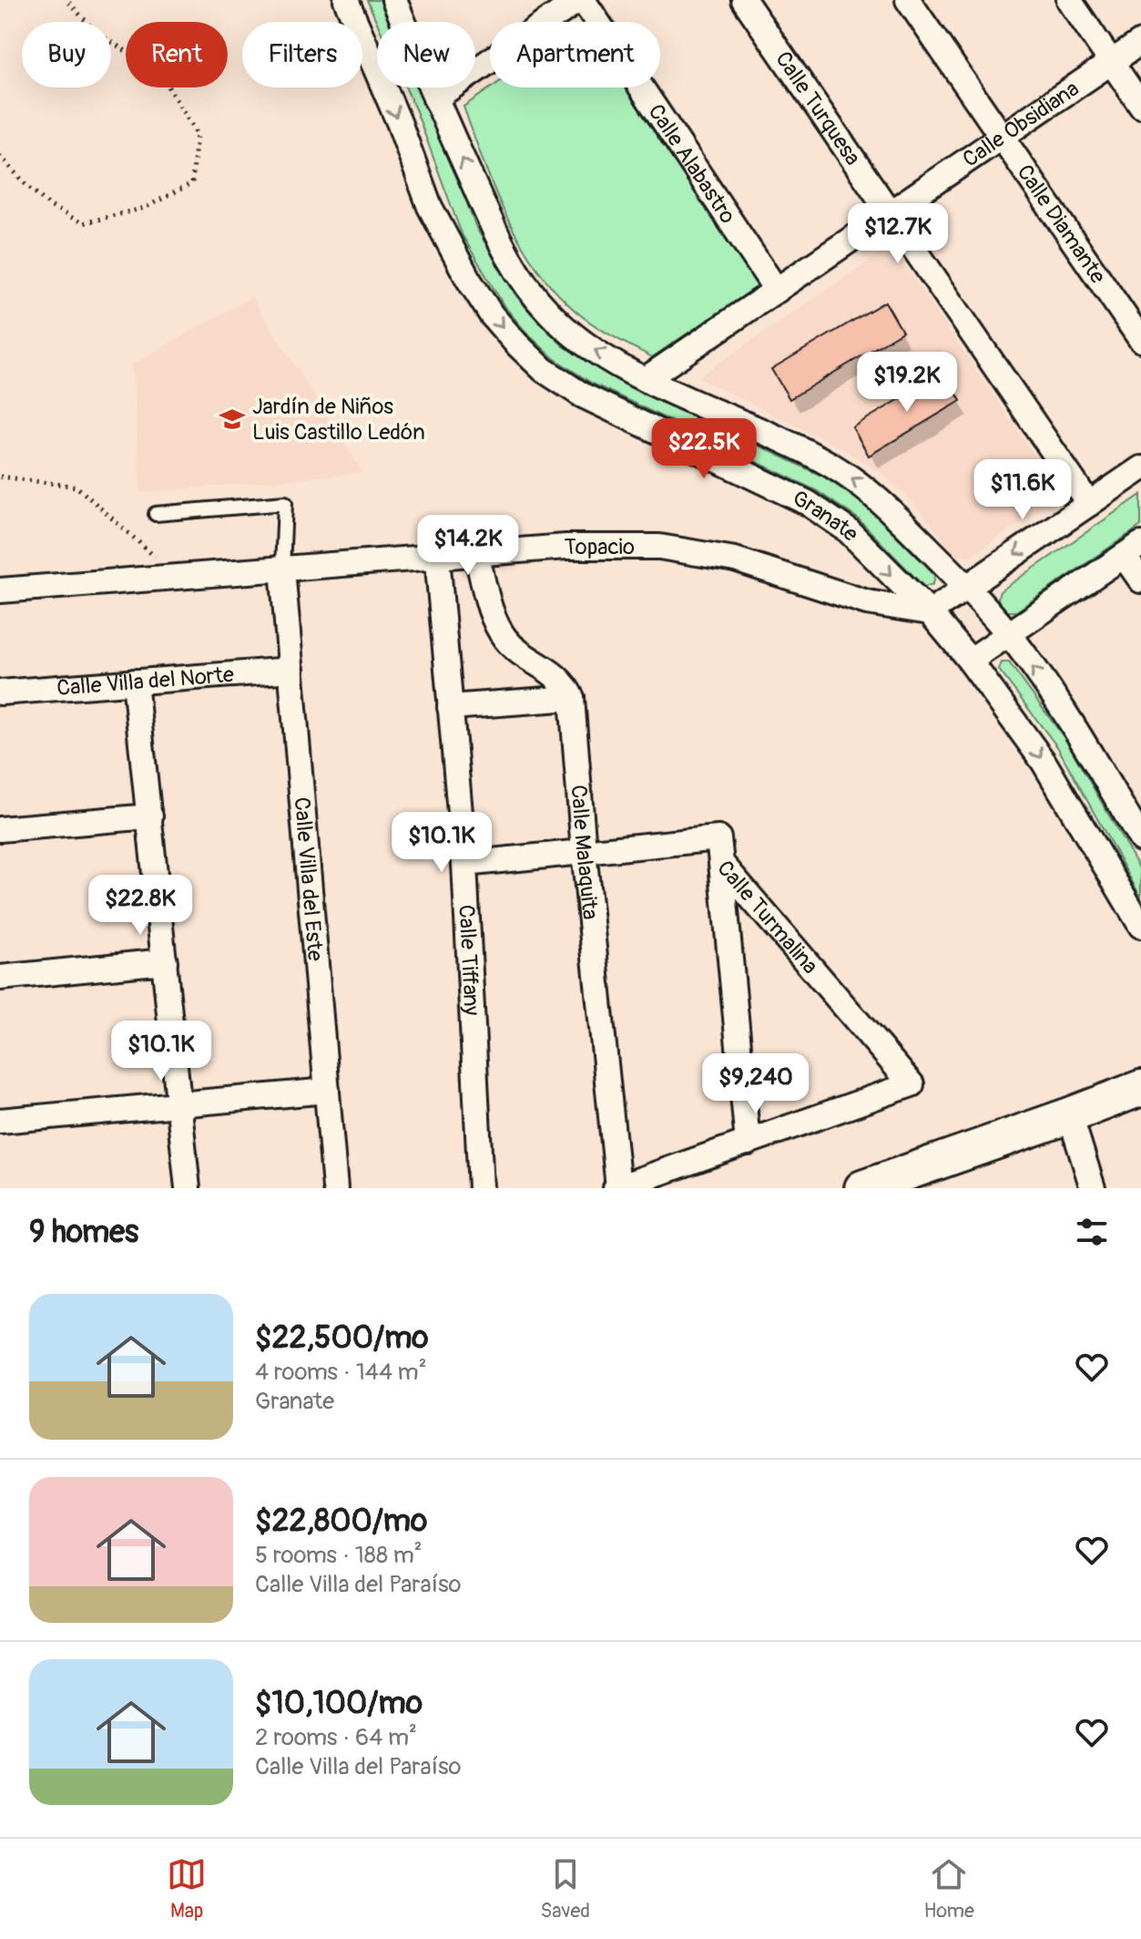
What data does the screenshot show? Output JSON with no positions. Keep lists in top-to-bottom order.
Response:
{
  "streets": {
    "street": [
      "Calle Turquesa",
      "Calle Obsidiana",
      "Calle Alabastro",
      "Calle Diamante",
      "Granate",
      "Topacio",
      "Calle Villa del Norte",
      "Calle Malaquita",
      "Calle Villa del Este",
      "Calle Turmalina",
      "Calle Tiffany"
    ]
  },
  "crossings": [
    ["Calle Turquesa", "Calle Obsidiana"],
    ["Calle Obsidiana", "Calle Alabastro"],
    ["Calle Obsidiana", "Calle Diamante"],
    ["Granate", "Topacio"],
    ["Topacio", "Calle Villa del Este"],
    ["Topacio", "Calle Tiffany"],
    ["Calle Villa del Norte", "Calle Villa del Este"],
    ["Calle Malaquita", "Calle Turmalina"],
    ["Calle Turmalina", "Calle Tiffany"]
  ],
  "places": {
    "school or university": ["Jardín de Niños Luis Castillo Ledón"]
  },
  "page": {
    "chip": [
      "Buy",
      "Rent",
      "Filters",
      "New",
      "Apartment"
    ],
    "price": [
      "$12.7K",
      "$19.2K",
      "$22.5K",
      "$11.6K",
      "$14.2K",
      "$10.1K",
      "$22.8K",
      "$10.1K",
      "$9,240"
    ],
    "heading": "9 homes",
    "list": [
      {
        "name": "$22,500/mo",
        "note": "4 rooms · 144 m² · Granate"
      },
      {
        "name": "$22,800/mo",
        "note": "5 rooms · 188 m² · Calle Villa del Paraíso"
      },
      {
        "name": "$10,100/mo",
        "note": "2 rooms · 64 m² · Calle Villa del Paraíso"
      }
    ],
    "tabs": ["Map", "Saved", "Home"]
  }
}
